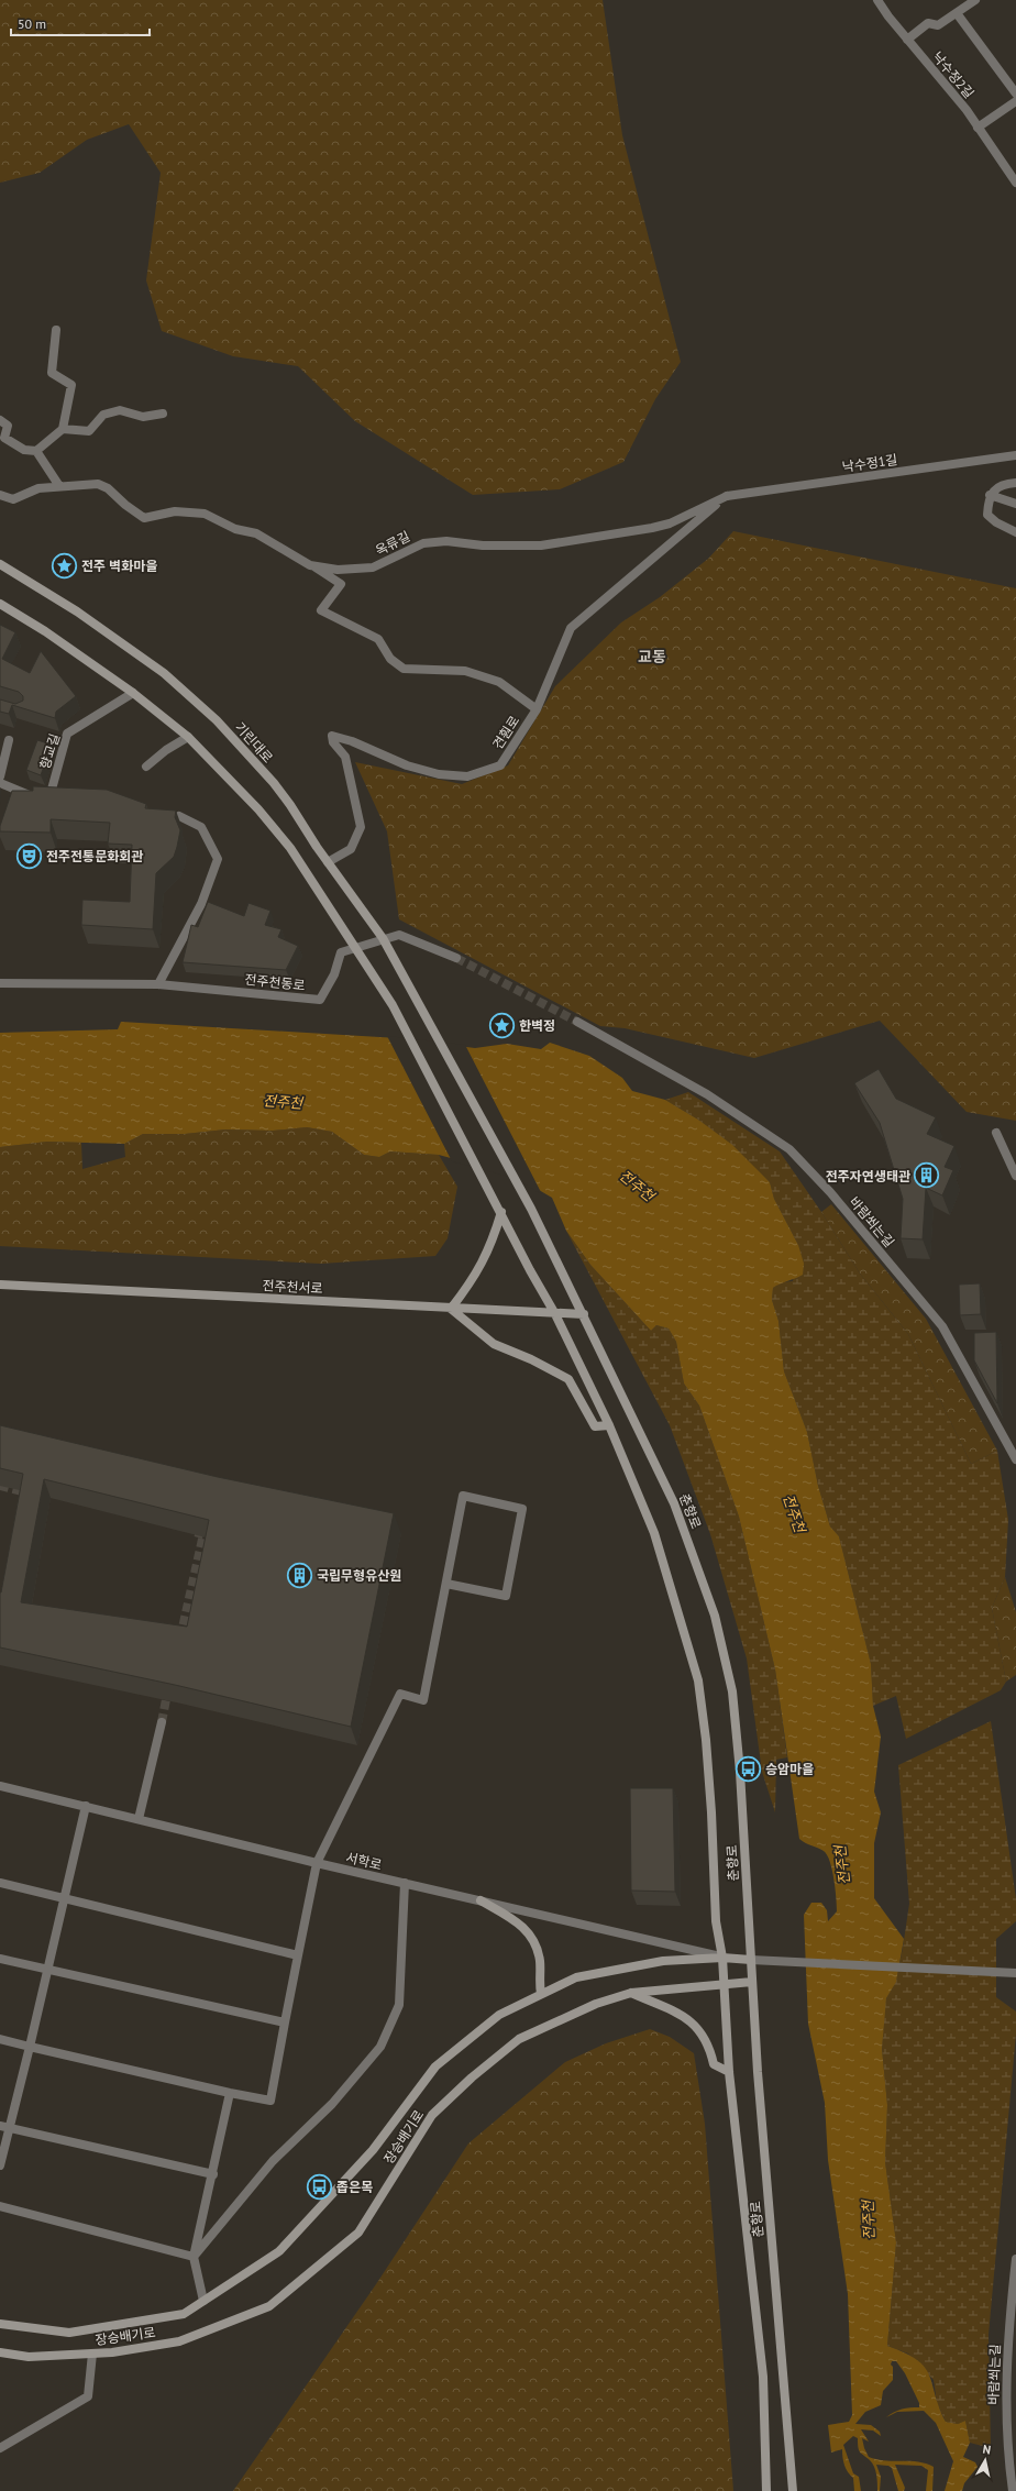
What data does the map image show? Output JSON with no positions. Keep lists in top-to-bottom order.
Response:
{
  "streets": {
    "street": [
      "낙수정2길",
      "낙수정1길",
      "옥류길",
      "견훤로",
      "기린대로",
      "향교길",
      "전주천동로",
      "바람쐬는길",
      "전주천서로",
      "춘향로",
      "서학로",
      "장승배기로"
    ]
  },
  "crossings": [
    ["낙수정1길", "옥류길"],
    ["낙수정1길", "견훤로"],
    ["옥류길", "견훤로"],
    ["견훤로", "기린대로"],
    ["기린대로", "춘향로"],
    ["전주천동로", "춘향로"],
    ["전주천서로", "춘향로"],
    ["춘향로", "서학로"],
    ["춘향로", "장승배기로"]
  ],
  "districts": ["교동"],
  "water": ["전주천"],
  "places": {
    "place": ["전주 벽화마을", "한벽정"],
    "theatre": ["전주전통문화회관"],
    "building": ["전주자연생태관", "국립무형유산원"],
    "bus stop": ["승암마을", "좁은목"]
  },
  "scale_bar": "50 m",
  "north": "top"
}
